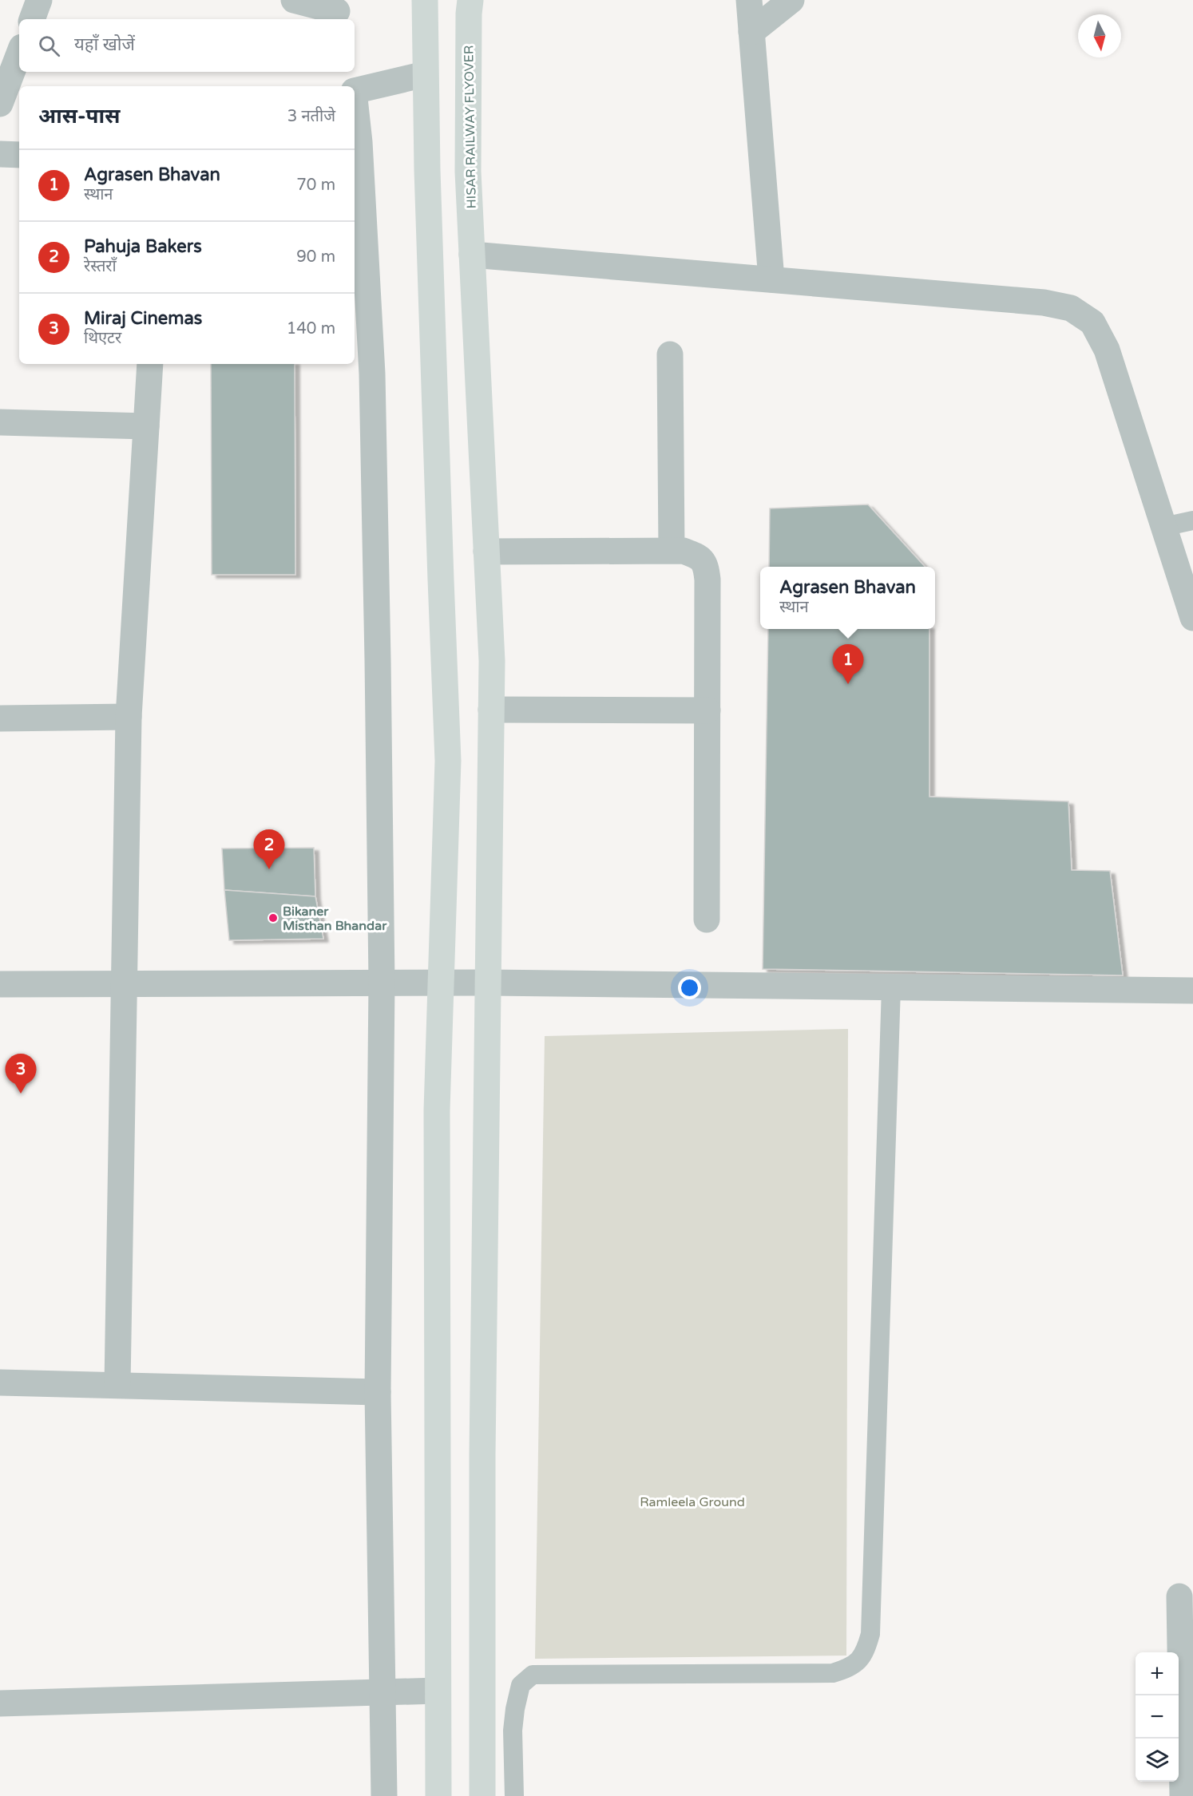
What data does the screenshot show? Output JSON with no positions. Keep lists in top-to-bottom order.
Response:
{
  "streets": {
    "main road": ["HISAR RAILWAY FLYOVER"]
  },
  "parks": ["Ramleela Ground"],
  "places": ["Bikaner Misthan Bhandar"],
  "north": "bottom",
  "page": {
    "search": "यहाँ खोजें",
    "heading": ["आस-पास", "3 नतीजे"],
    "list": [
      {
        "mark": "1",
        "name": "Agrasen Bhavan",
        "note": "स्थान",
        "value": "70 m"
      },
      {
        "mark": "2",
        "name": "Pahuja Bakers",
        "note": "रेस्तराँ",
        "value": "90 m"
      },
      {
        "mark": "3",
        "name": "Miraj Cinemas",
        "note": "थिएटर",
        "value": "140 m"
      }
    ],
    "popup": ["Agrasen Bhavan", "स्थान"],
    "pins": ["1", "2", "3"],
    "map_buttons": ["+", "−"]
  }
}
